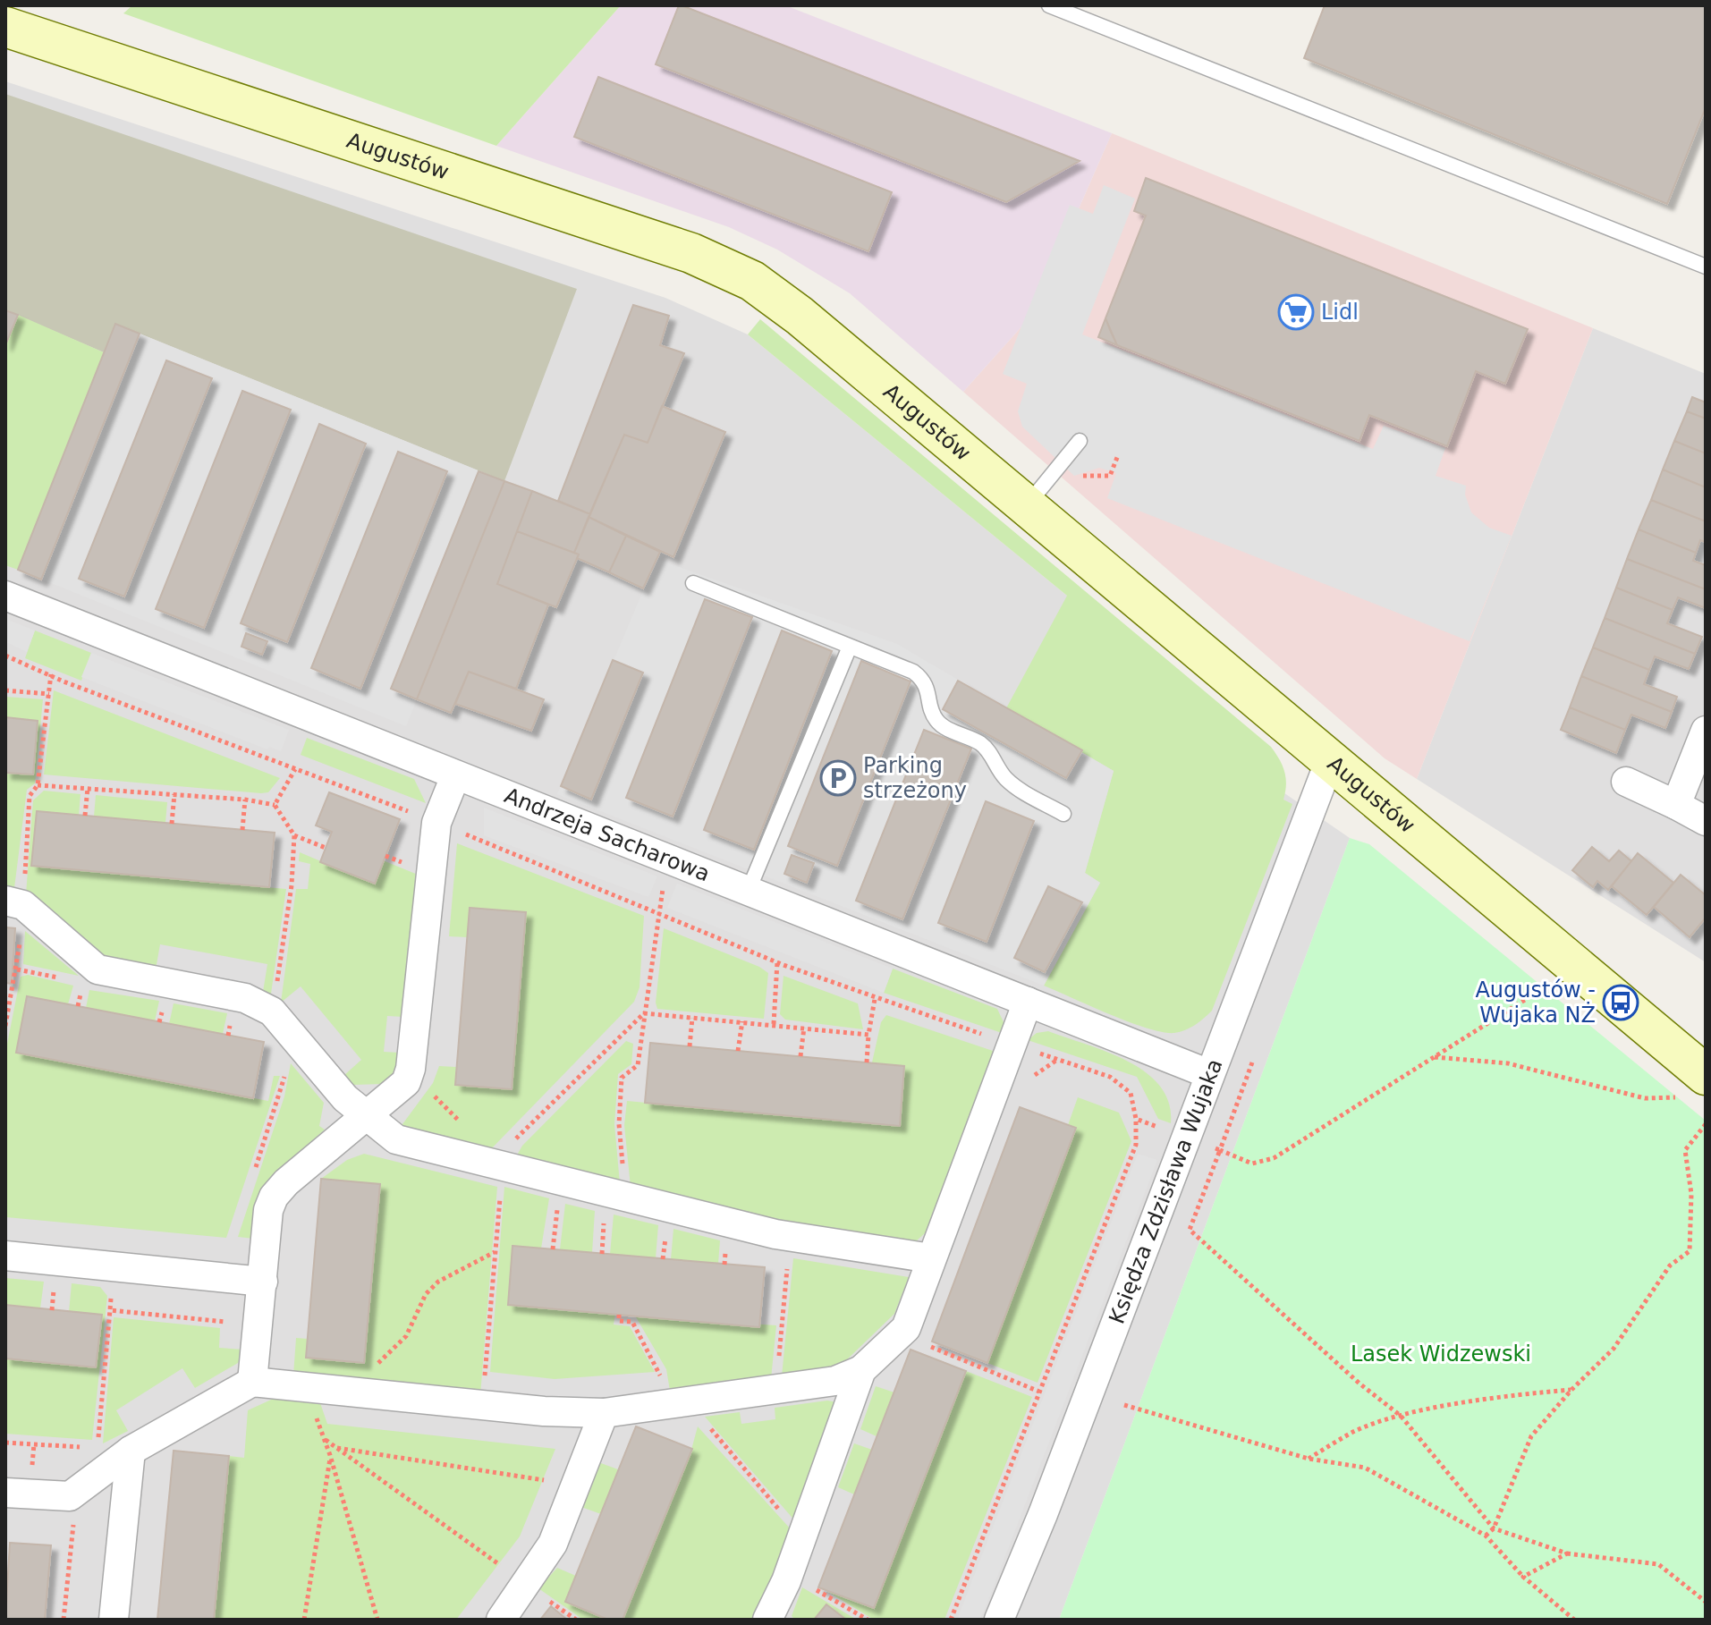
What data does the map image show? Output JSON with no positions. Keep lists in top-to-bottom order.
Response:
{
  "streets": {
    "street": ["Augustów", "Andrzeja Sacharowa", "Księdza Zdzisława Wujaka"]
  },
  "crossings": [
    ["Augustów", "Księdza Zdzisława Wujaka"],
    ["Andrzeja Sacharowa", "Księdza Zdzisława Wujaka"]
  ],
  "parks": ["Lasek Widzewski"],
  "places": {
    "supermarket": ["Lidl"],
    "parking": ["Parking strzeżony"],
    "bus stop": ["Augustów - Wujaka NŻ"]
  }
}
